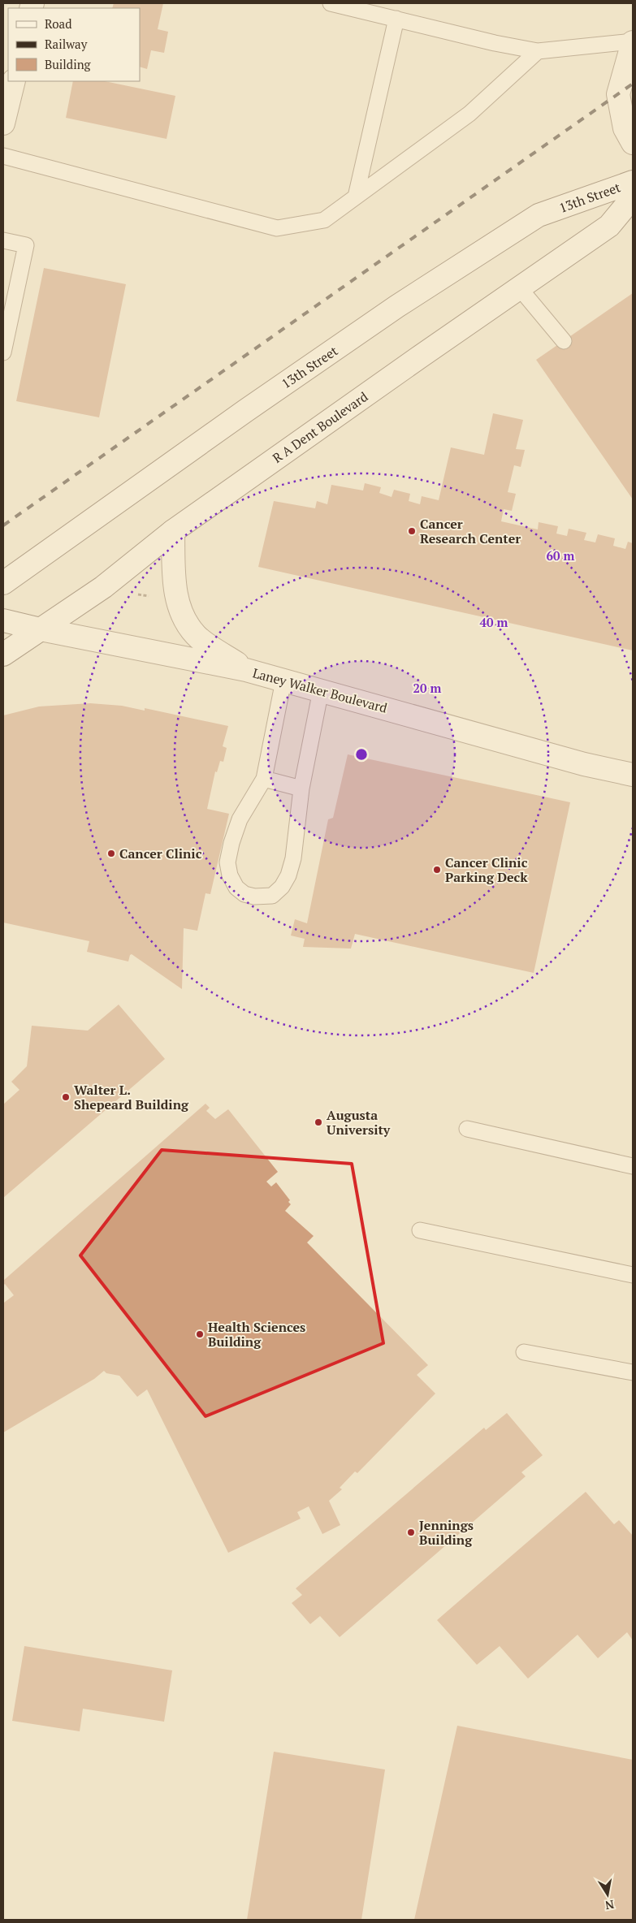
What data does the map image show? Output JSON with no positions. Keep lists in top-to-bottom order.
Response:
{
  "streets": {
    "main road": ["13th Street", "R A Dent Boulevard", "Laney Walker Boulevard"]
  },
  "crossings": [
    ["R A Dent Boulevard", "Laney Walker Boulevard"]
  ],
  "places": [
    "Cancer Research Center",
    "Cancer Clinic",
    "Cancer Clinic Parking Deck",
    "Walter L. Shepeard Building",
    "Augusta University",
    "Health Sciences Building",
    "Jennings Building"
  ],
  "legend": ["Road", "Railway", "Building"],
  "north": "bottom",
  "rings": ["60 m", "40 m", "20 m"]
}
